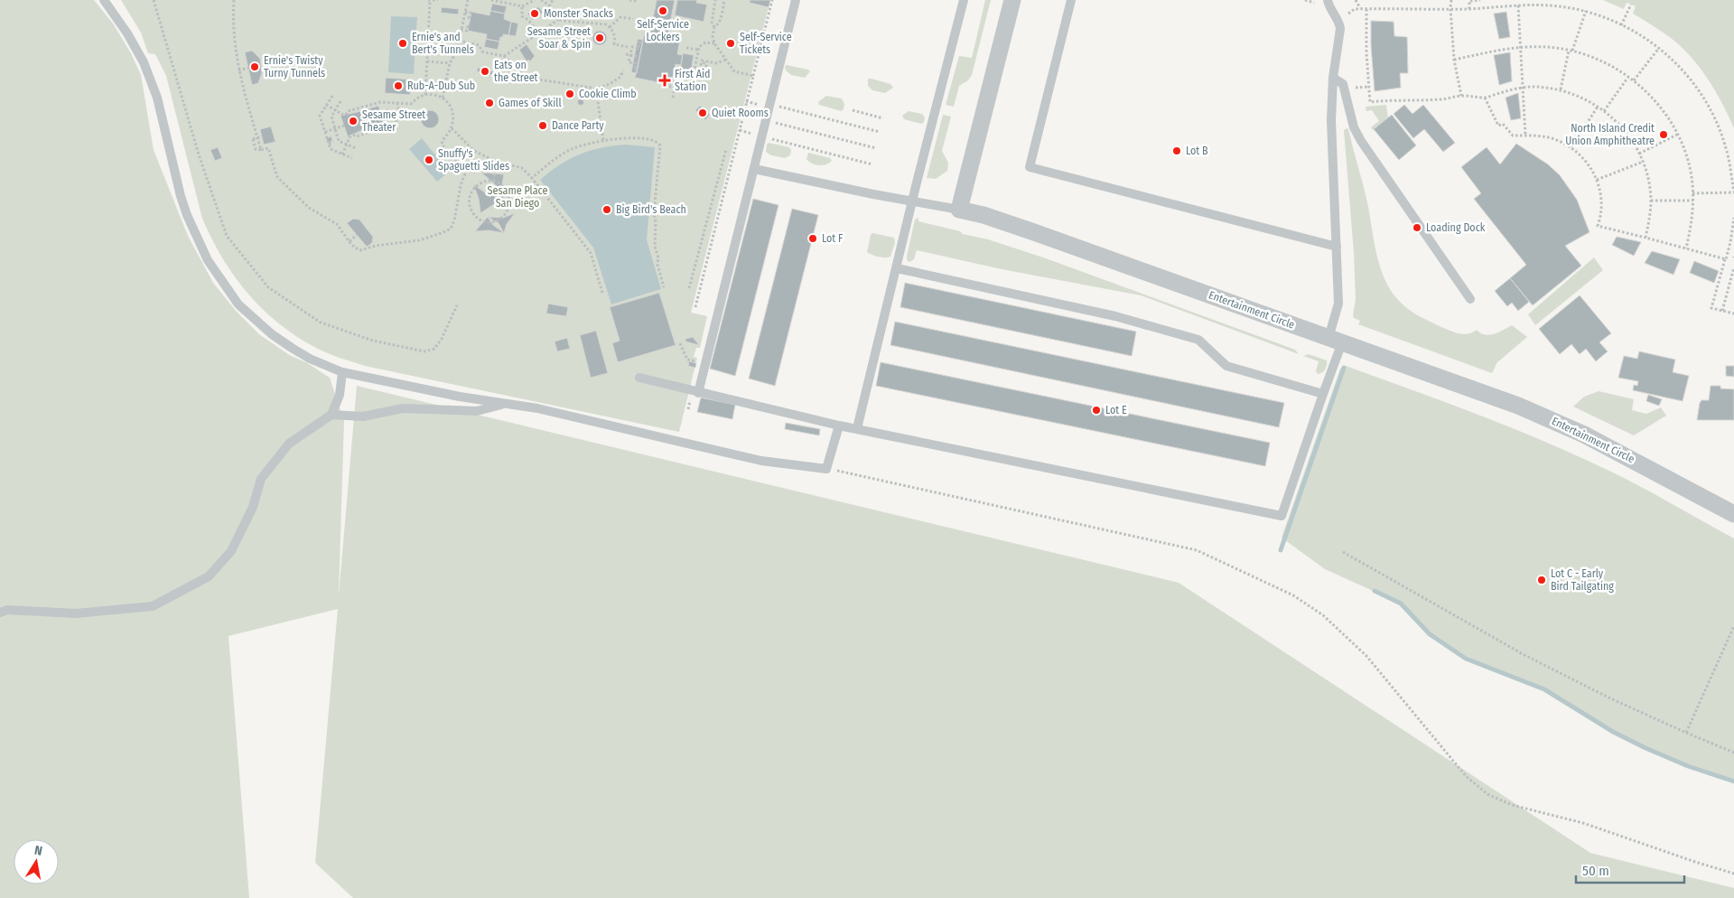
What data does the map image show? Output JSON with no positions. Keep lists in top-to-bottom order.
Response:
{
  "streets": {
    "street": ["Entertainment Circle"]
  },
  "parks": ["Sesame Place San Diego"],
  "places": {
    "other": [
      "Self-Service Lockers",
      "Monster Snacks",
      "Sesame Street Soar & Spin",
      "Ernie's and Bert's Tunnels",
      "Self-Service Tickets",
      "Ernie's Twisty Turny Tunnels",
      "Eats on the Street",
      "Rub-A-Dub Sub",
      "Cookie Climb",
      "Games of Skill",
      "Quiet Rooms",
      "Sesame Street Theater",
      "Dance Party",
      "North Island Credit Union Amphitheatre",
      "Lot B",
      "Snuffy's Spaguetti Slides",
      "Big Bird's Beach",
      "Loading Dock",
      "Lot F",
      "Lot E",
      "Lot C - Early Bird Tailgating"
    ],
    "health": ["First Aid Station"]
  },
  "scale_bar": "50 m",
  "north": "top"
}
